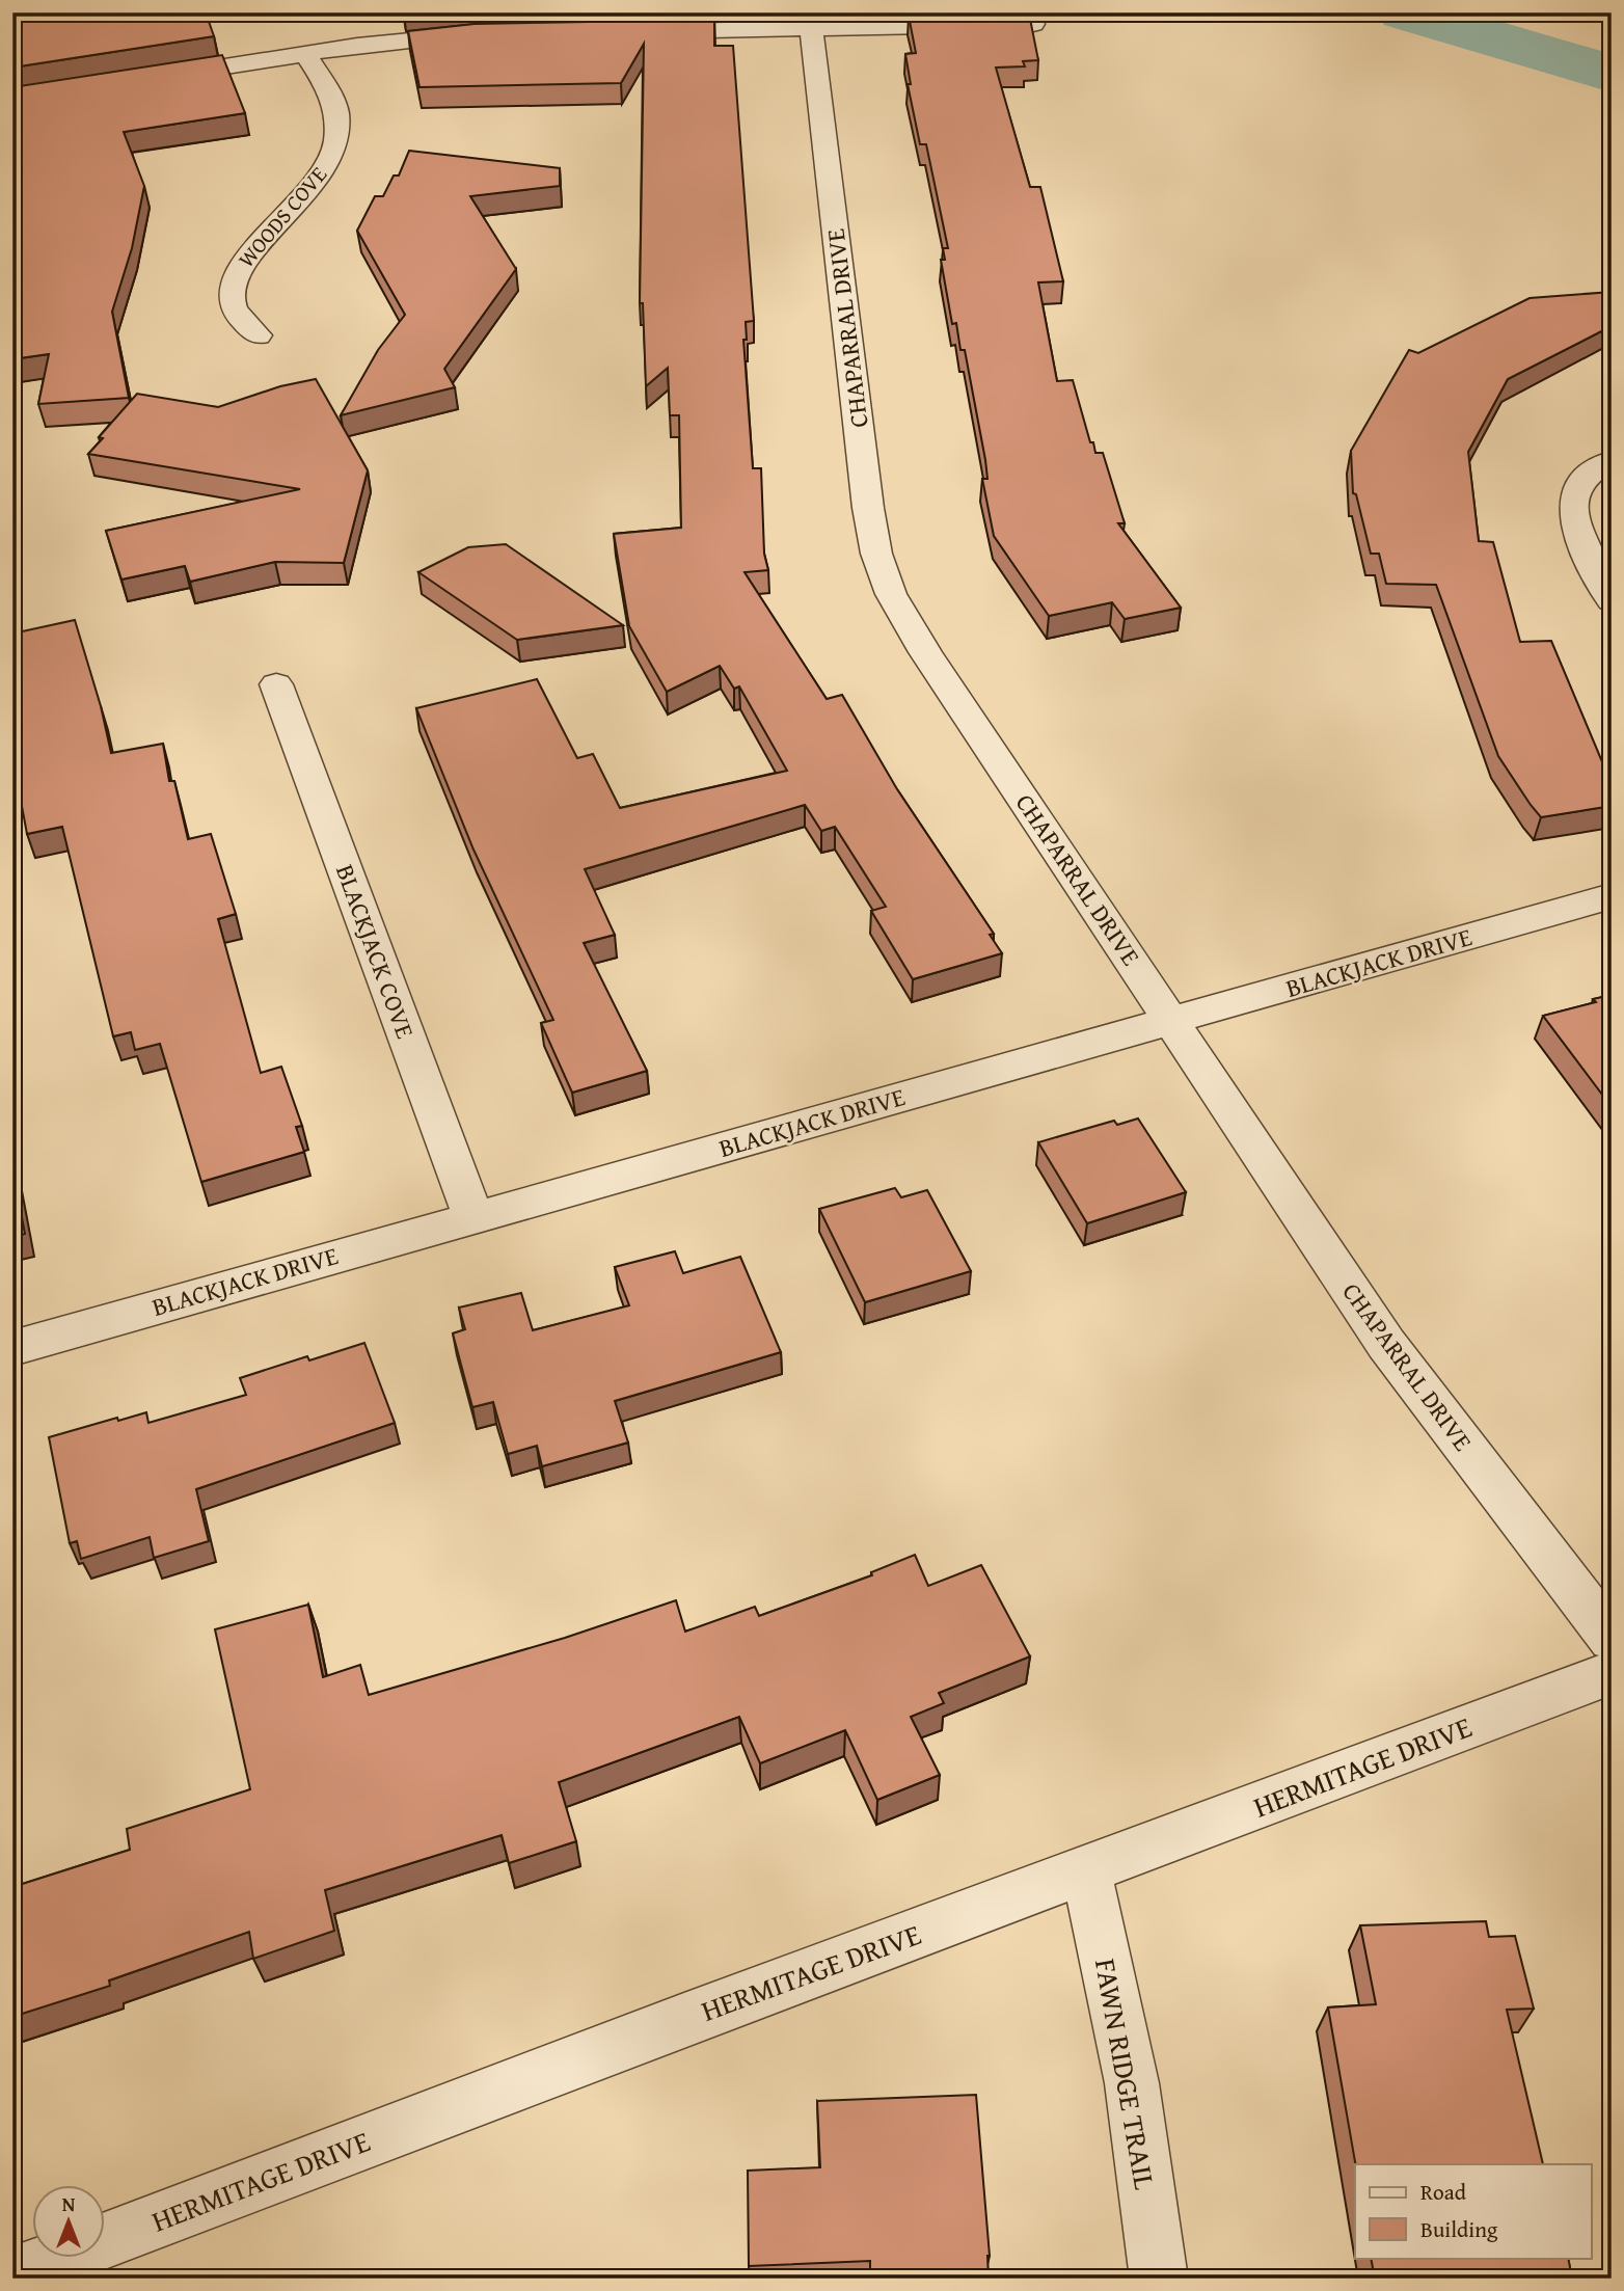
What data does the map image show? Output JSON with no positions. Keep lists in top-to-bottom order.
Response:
{
  "streets": {
    "street": [
      "WOODS COVE",
      "CHAPARRAL DRIVE",
      "BLACKJACK COVE",
      "BLACKJACK DRIVE",
      "HERMITAGE DRIVE",
      "FAWN RIDGE TRAIL"
    ]
  },
  "crossings": [
    ["CHAPARRAL DRIVE", "BLACKJACK DRIVE"],
    ["BLACKJACK COVE", "BLACKJACK DRIVE"],
    ["HERMITAGE DRIVE", "FAWN RIDGE TRAIL"]
  ],
  "legend": ["Road", "Building"],
  "north": "top"
}
